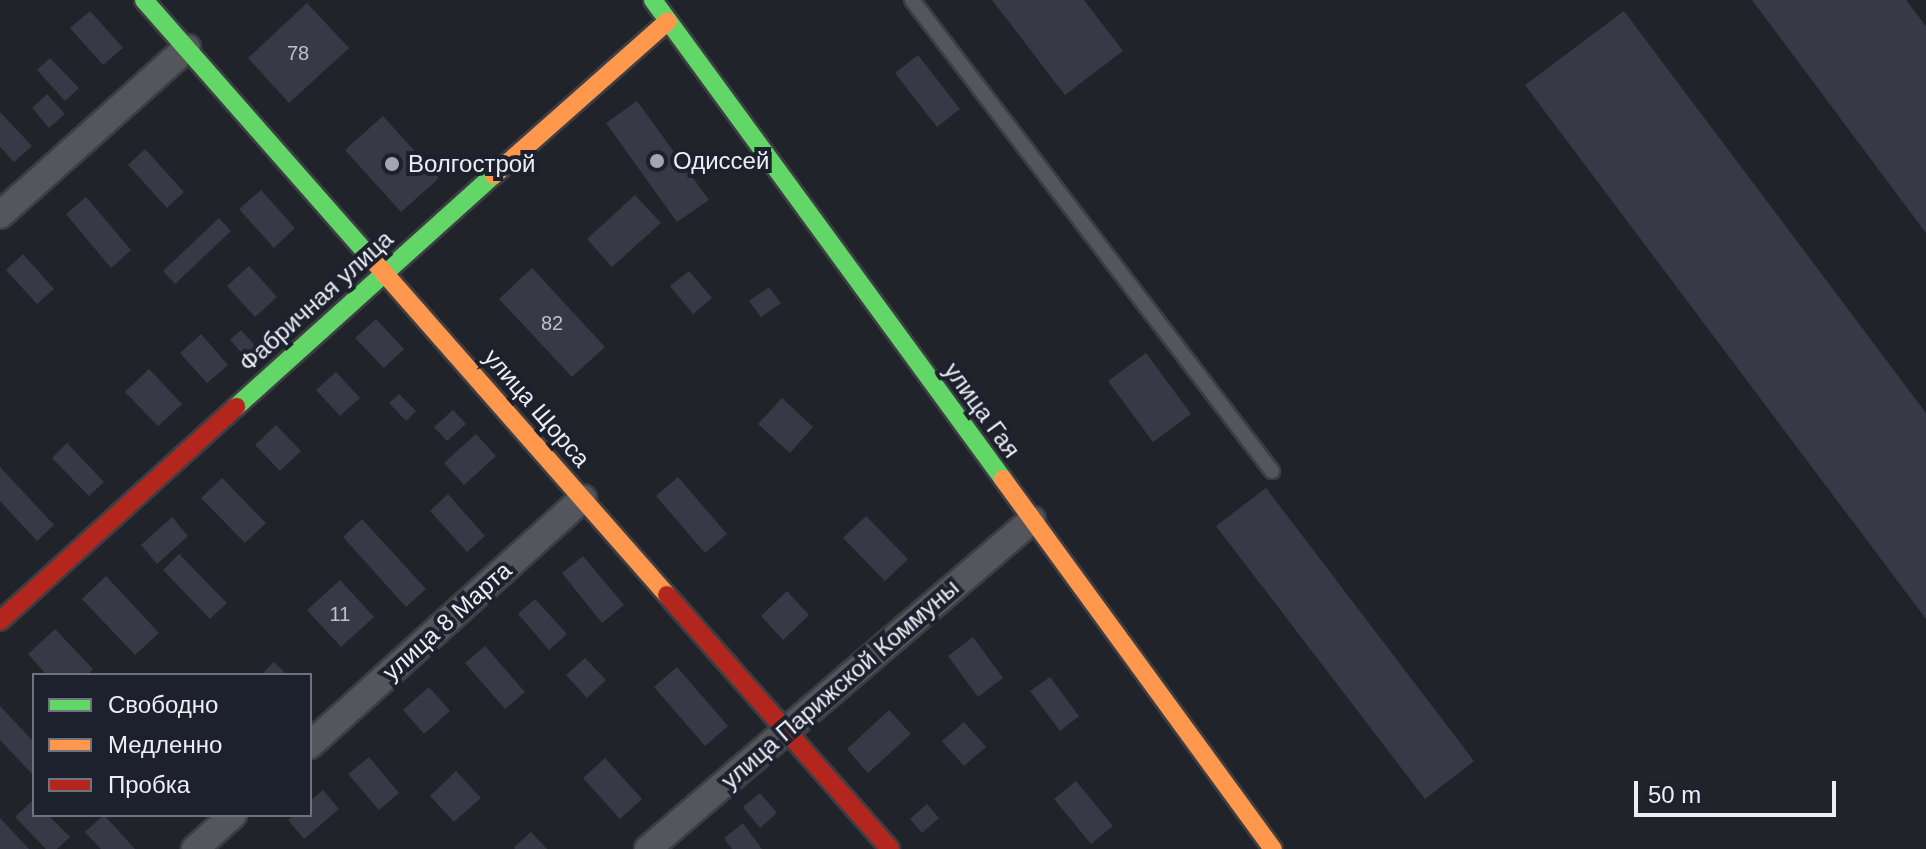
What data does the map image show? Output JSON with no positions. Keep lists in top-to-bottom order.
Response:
{
  "streets": {
    "street": [
      "Фабричная улица",
      "улица Щорса",
      "улица Гая",
      "улица 8 Марта",
      "улица Парижской Коммуны"
    ]
  },
  "crossings": [
    ["Фабричная улица", "улица Щорса"],
    ["Фабричная улица", "улица Гая"],
    ["улица Щорса", "улица 8 Марта"],
    ["улица Щорса", "улица Парижской Коммуны"],
    ["улица Гая", "улица Парижской Коммуны"]
  ],
  "places": ["Одиссей", "Волгострой"],
  "house_numbers": ["78", "82", "11"],
  "legend": ["Свободно", "Медленно", "Пробка"],
  "scale_bar": "50 m"
}
